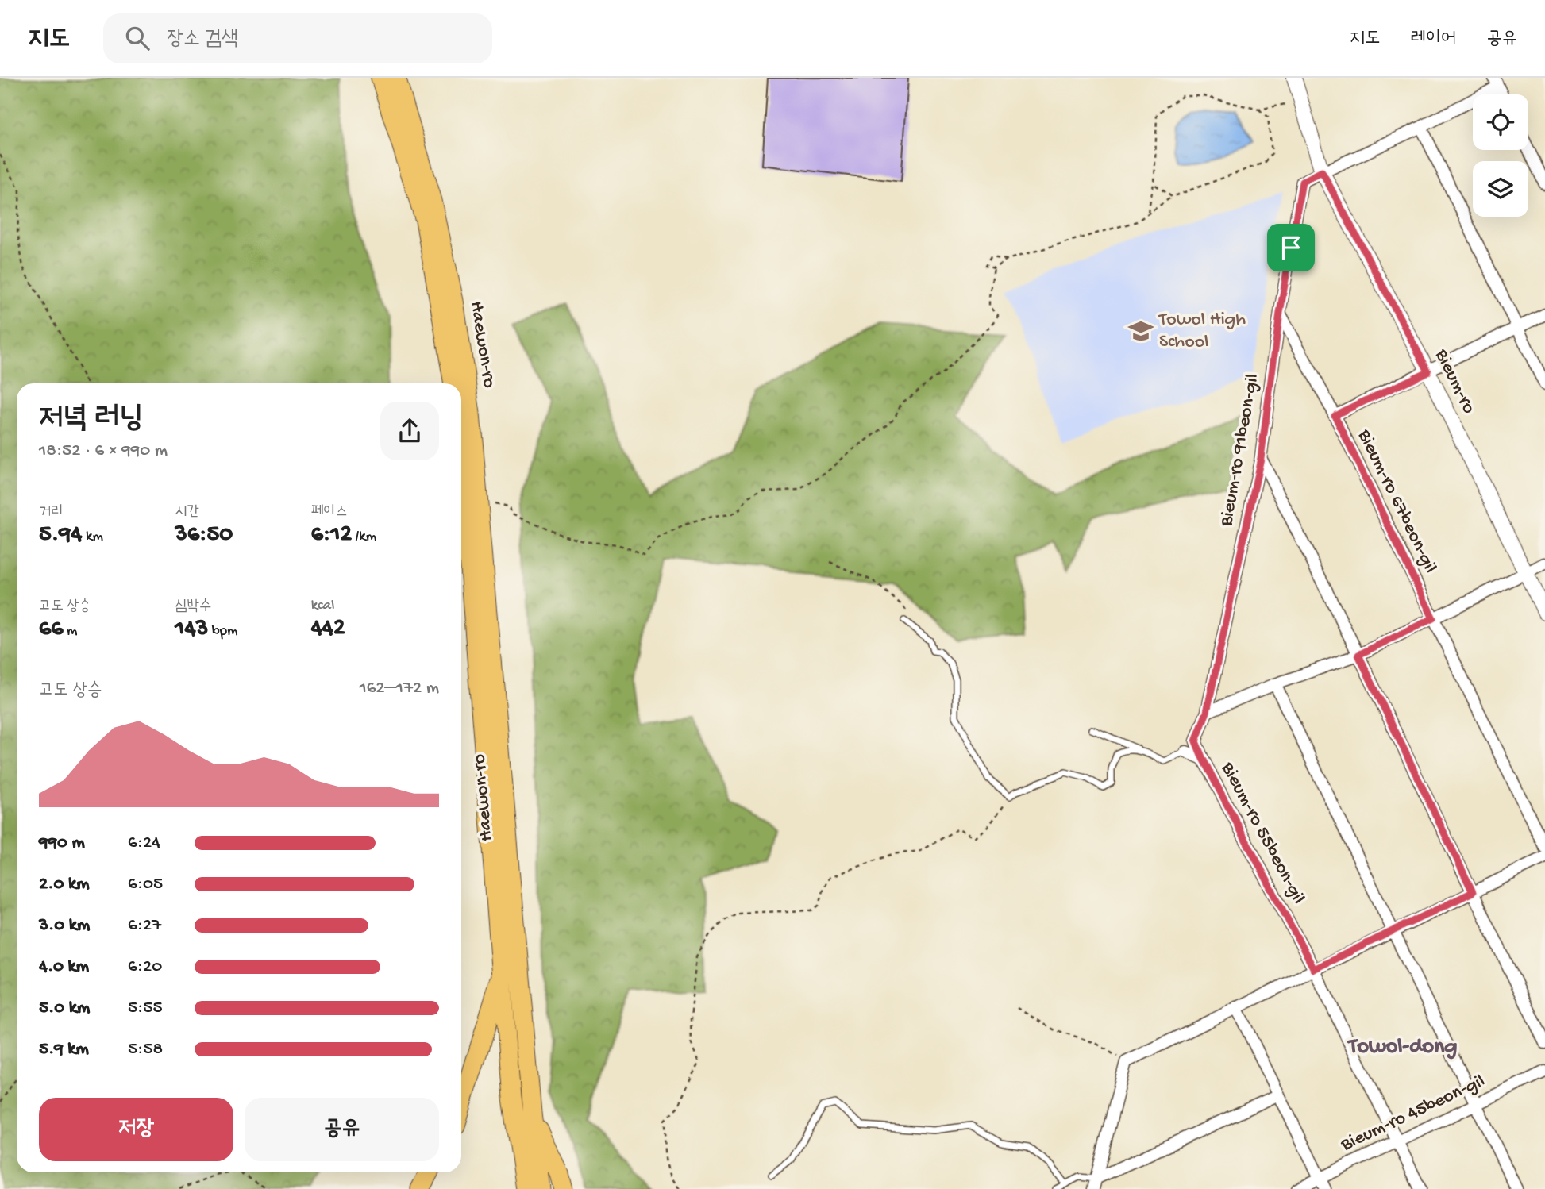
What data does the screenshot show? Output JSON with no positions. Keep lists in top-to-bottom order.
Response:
{
  "streets": {
    "highway": ["Haewon-ro"],
    "street": [
      "Bieum-ro",
      "Bieum-ro 91beon-gil",
      "Bieum-ro 67beon-gil",
      "Bieum-ro 55beon-gil",
      "Bieum-ro 45beon-gil"
    ]
  },
  "crossings": [
    ["Bieum-ro", "Bieum-ro 91beon-gil"],
    ["Bieum-ro 91beon-gil", "Bieum-ro 67beon-gil"],
    ["Bieum-ro 91beon-gil", "Bieum-ro 55beon-gil"],
    ["Bieum-ro 55beon-gil", "Bieum-ro 45beon-gil"]
  ],
  "districts": ["Towol-dong"],
  "places": {
    "school or university": ["Towol High School"]
  },
  "page": {
    "header": "지도",
    "search": "장소 검색",
    "nav": ["지도", "레이어", "공유"],
    "heading": ["저녁 러닝", "18:52 · 6 × 990 m"],
    "stats": [
      ["거리", "5.94 km"],
      ["시간", "36:50"],
      ["페이스", "6:12 /km"],
      ["고도 상승", "66 m"],
      ["심박수", "143 bpm"],
      ["kcal", "442"]
    ],
    "chart": ["고도 상승", "162–172 m"],
    "list": [
      {
        "name": "990 m",
        "note": "6:24"
      },
      {
        "name": "2.0 km",
        "note": "6:05"
      },
      {
        "name": "3.0 km",
        "note": "6:27"
      },
      {
        "name": "4.0 km",
        "note": "6:20"
      },
      {
        "name": "5.0 km",
        "note": "5:55"
      },
      {
        "name": "5.9 km",
        "note": "5:58"
      }
    ],
    "buttons": ["저장", "공유"]
  }
}
